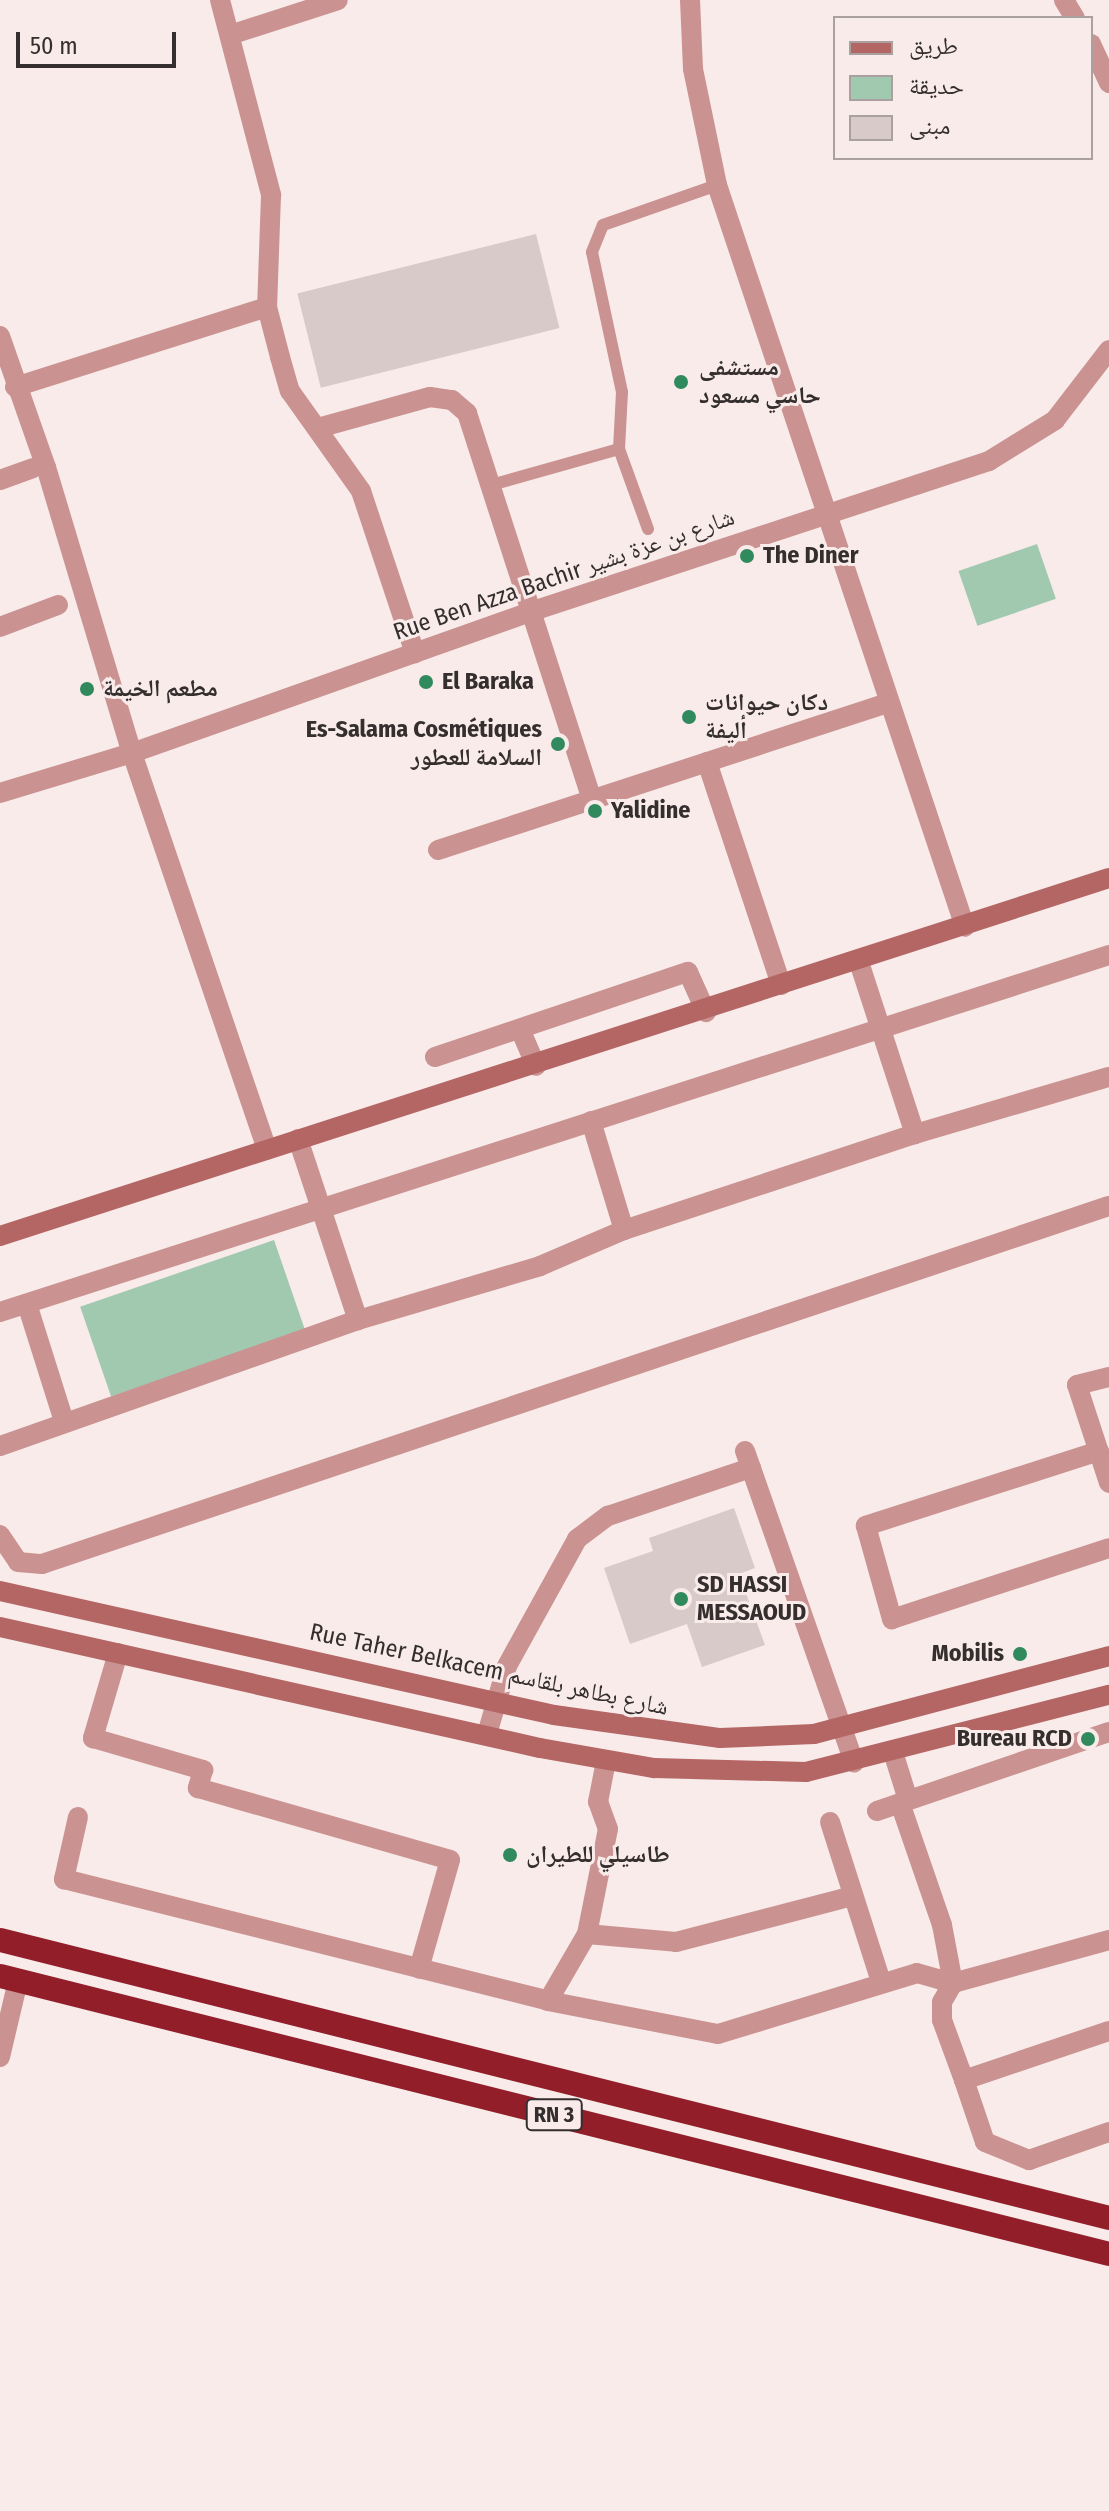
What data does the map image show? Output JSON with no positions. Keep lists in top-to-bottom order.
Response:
{
  "streets": {
    "highway": ["RN 3"],
    "main road": ["Rue Taher Belkacem شارع بطاهر بلقاسم"],
    "street": ["Rue Ben Azza Bachir شارع بن عزة بشير"]
  },
  "places": [
    "مستشفى حاسي مسعود",
    "The Diner",
    "El Baraka",
    "مطعم الخيمة",
    "دكان حيوانات أليفة",
    "Es-Salama Cosmétiques السلامة للعطور",
    "Yalidine",
    "SD HASSI MESSAOUD",
    "Mobilis",
    "Bureau RCD",
    "طاسيلي للطيران"
  ],
  "legend": ["طريق", "حديقة", "مبنى"],
  "scale_bar": "50 m"
}
